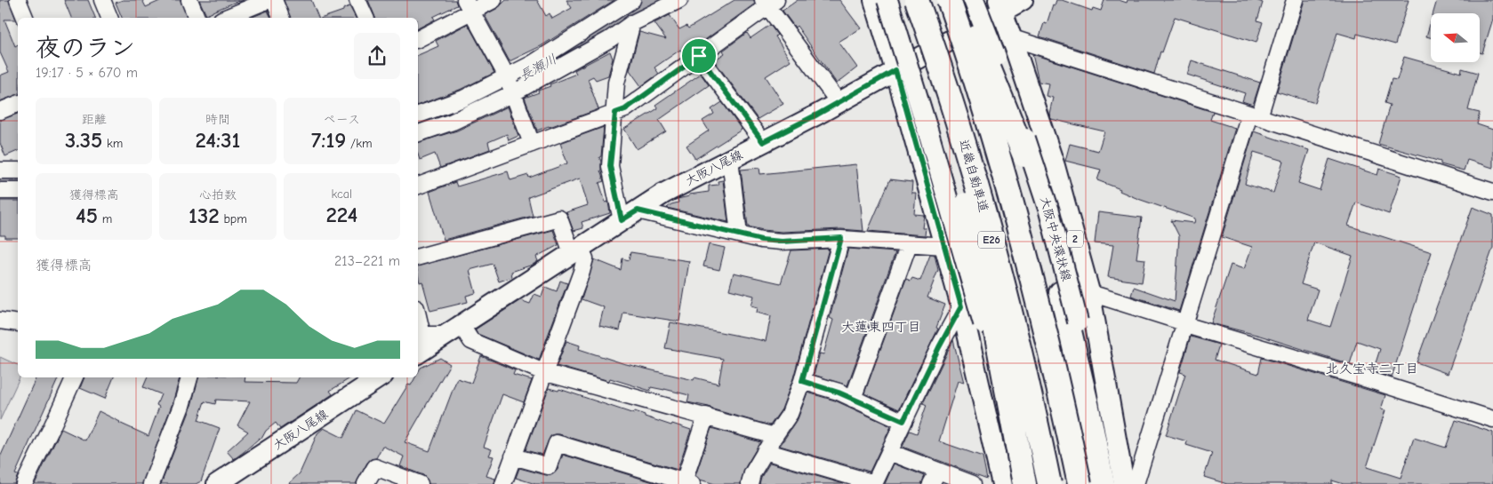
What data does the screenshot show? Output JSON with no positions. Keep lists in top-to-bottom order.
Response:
{
  "streets": {
    "highway": ["近畿自動車道", "E26"],
    "main road": ["大阪八尾線", "大阪中央環状線", "2"]
  },
  "crossings": [
    ["大阪八尾線", "2"]
  ],
  "districts": ["大蓮東四丁目", "北久宝寺二丁目"],
  "water": ["長瀬川"],
  "north": "left",
  "page": {
    "heading": ["夜のラン", "19:17 · 5 × 670 m"],
    "stats": [
      ["距離", "3.35 km"],
      ["時間", "24:31"],
      ["ペース", "7:19 /km"],
      ["獲得標高", "45 m"],
      ["心拍数", "132 bpm"],
      ["kcal", "224"]
    ],
    "chart": ["獲得標高", "213–221 m"]
  }
}
